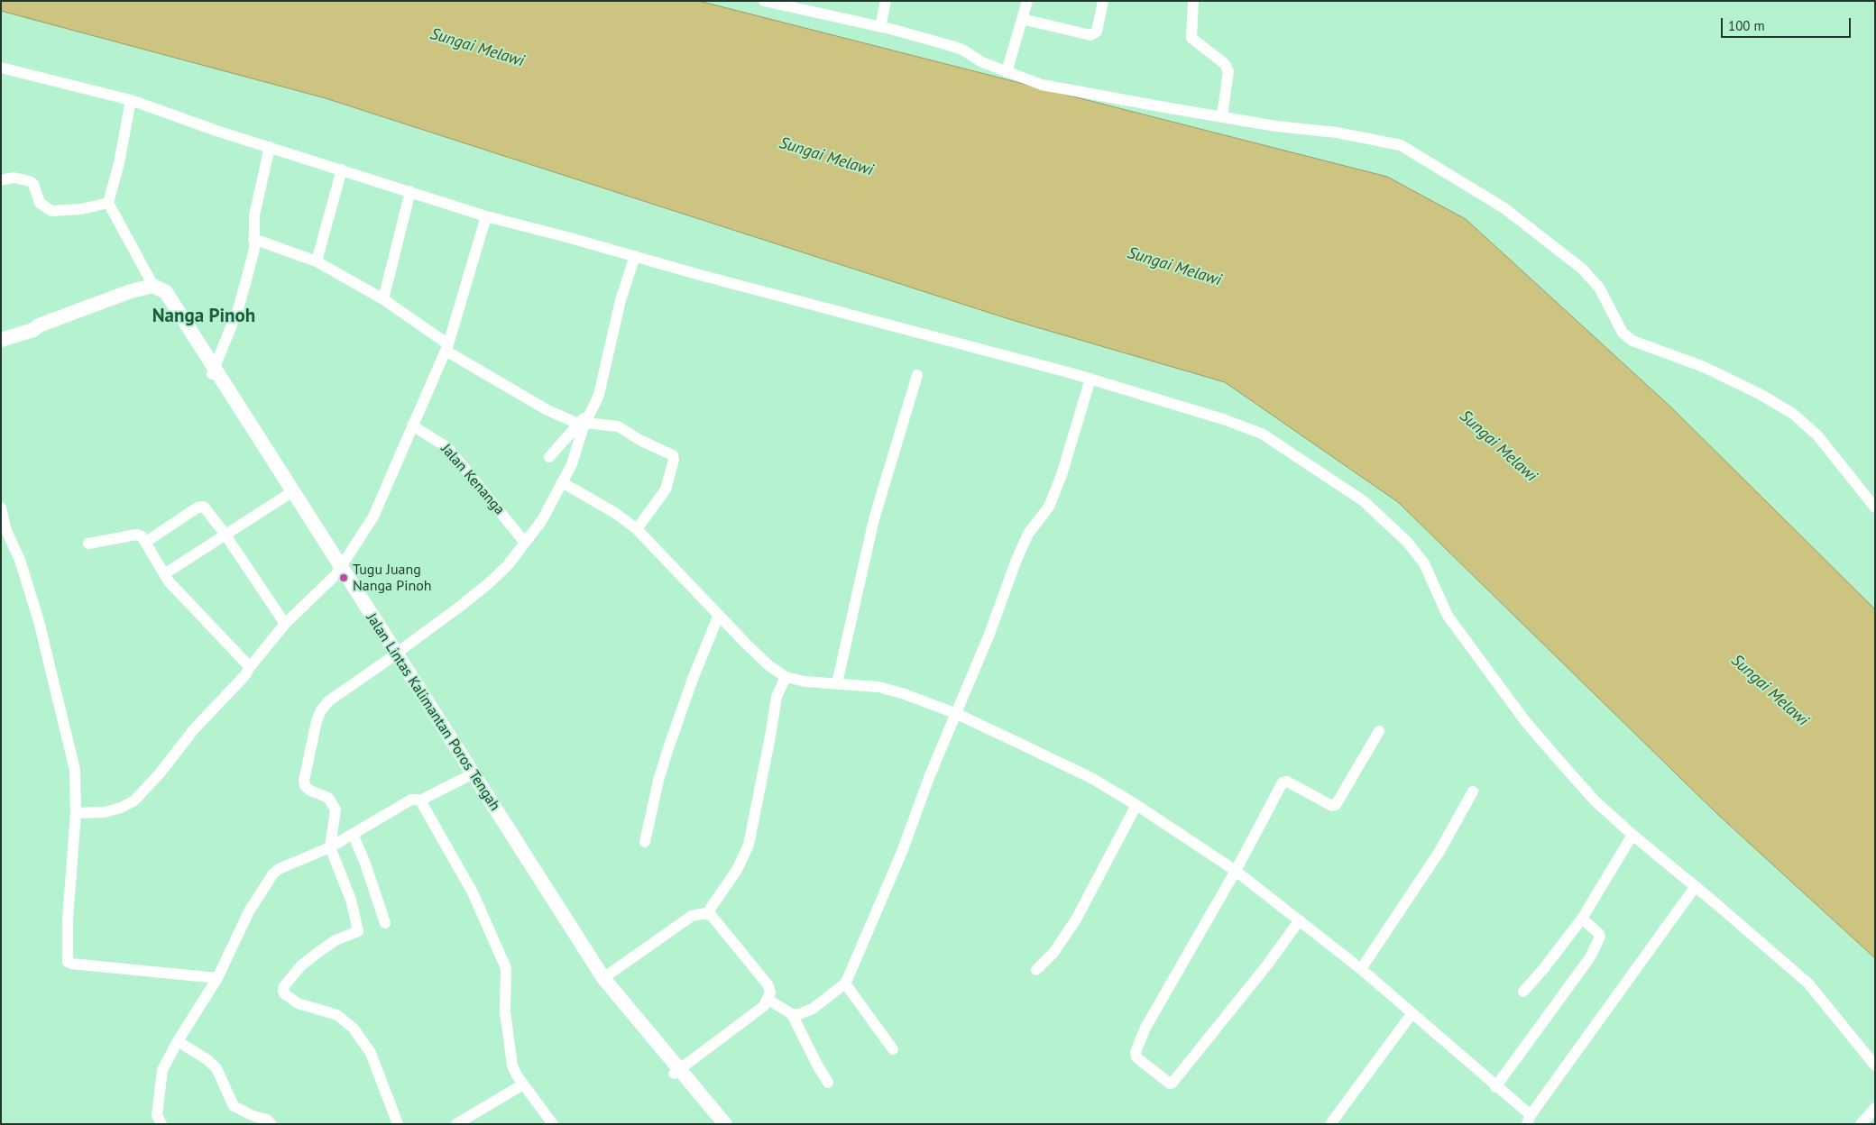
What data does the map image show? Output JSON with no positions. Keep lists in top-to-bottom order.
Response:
{
  "streets": {
    "main road": ["Jalan Lintas Kalimantan Poros Tengah"],
    "street": ["Jalan Kenanga"]
  },
  "districts": ["Nanga Pinoh"],
  "water": ["Sungai Melawi"],
  "places": ["Tugu Juang Nanga Pinoh"],
  "scale_bar": "100 m"
}
